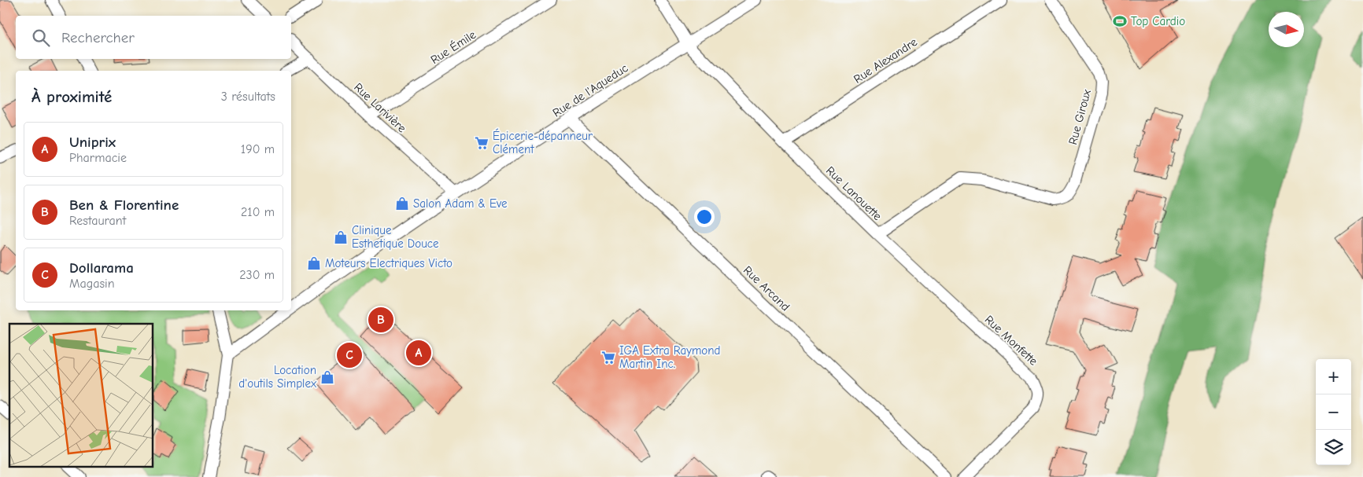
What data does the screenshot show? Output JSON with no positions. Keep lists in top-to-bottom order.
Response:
{
  "streets": {
    "street": [
      "Rue Émile",
      "Rue Alexandre",
      "Rue de l'Aqueduc",
      "Rue Larivière",
      "Rue Giroux",
      "Rue Lanouette",
      "Rue Arcand",
      "Rue Monfette"
    ]
  },
  "crossings": [
    ["Rue Émile", "Rue Larivière"],
    ["Rue Alexandre", "Rue Lanouette"],
    ["Rue de l'Aqueduc", "Rue Larivière"],
    ["Rue de l'Aqueduc", "Rue Lanouette"],
    ["Rue de l'Aqueduc", "Rue Arcand"],
    ["Rue Giroux", "Rue Lanouette"],
    ["Rue Lanouette", "Rue Monfette"]
  ],
  "places": {
    "sports": ["Top Cardio"],
    "supermarket": ["Épicerie-dépanneur Clément", "IGA Extra Raymond Martin Inc."],
    "shop": [
      "Salon Adam & Eve",
      "Clinique Esthetique Douce",
      "Moteurs Electriques Victo",
      "Location d'outils Simplex"
    ]
  },
  "north": "right",
  "page": {
    "search": "Rechercher",
    "heading": ["À proximité", "3 résultats"],
    "list": [
      {
        "mark": "A",
        "name": "Uniprix",
        "note": "Pharmacie",
        "value": "190 m"
      },
      {
        "mark": "B",
        "name": "Ben & Florentine",
        "note": "Restaurant",
        "value": "210 m"
      },
      {
        "mark": "C",
        "name": "Dollarama",
        "note": "Magasin",
        "value": "230 m"
      }
    ],
    "pins": ["B", "A", "C"],
    "map_buttons": ["+", "−"]
  }
}
